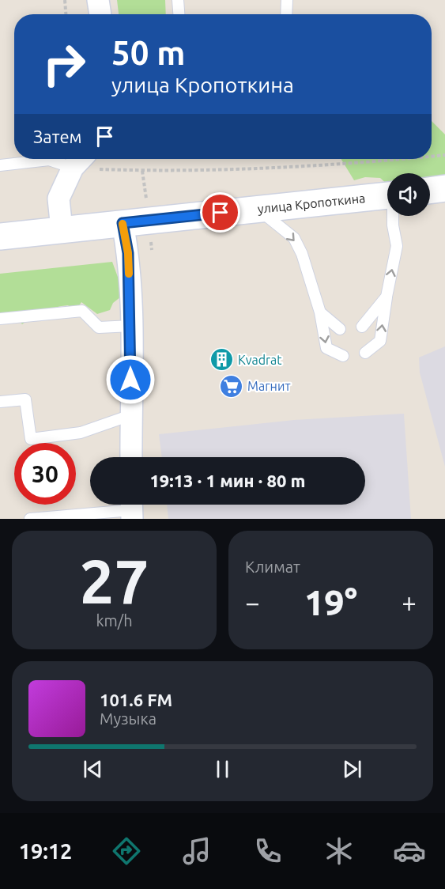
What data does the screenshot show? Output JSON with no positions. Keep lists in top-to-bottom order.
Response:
{
  "streets": {
    "main road": ["улица Кропоткина"]
  },
  "places": {
    "building": ["Kvadrat"],
    "supermarket": ["Магнит"]
  },
  "page": {
    "turn": ["50 m", "улица Кропоткина"],
    "then": "Затем",
    "limit": "30",
    "trip": "19:13 · 1 мин · 80 m",
    "tile": [
      ["27", "km/h"],
      "Климат"
    ],
    "heat": ["−", "19°", "+"],
    "song": ["101.6 FM", "Музыка"],
    "tabs": "19:12"
  }
}
